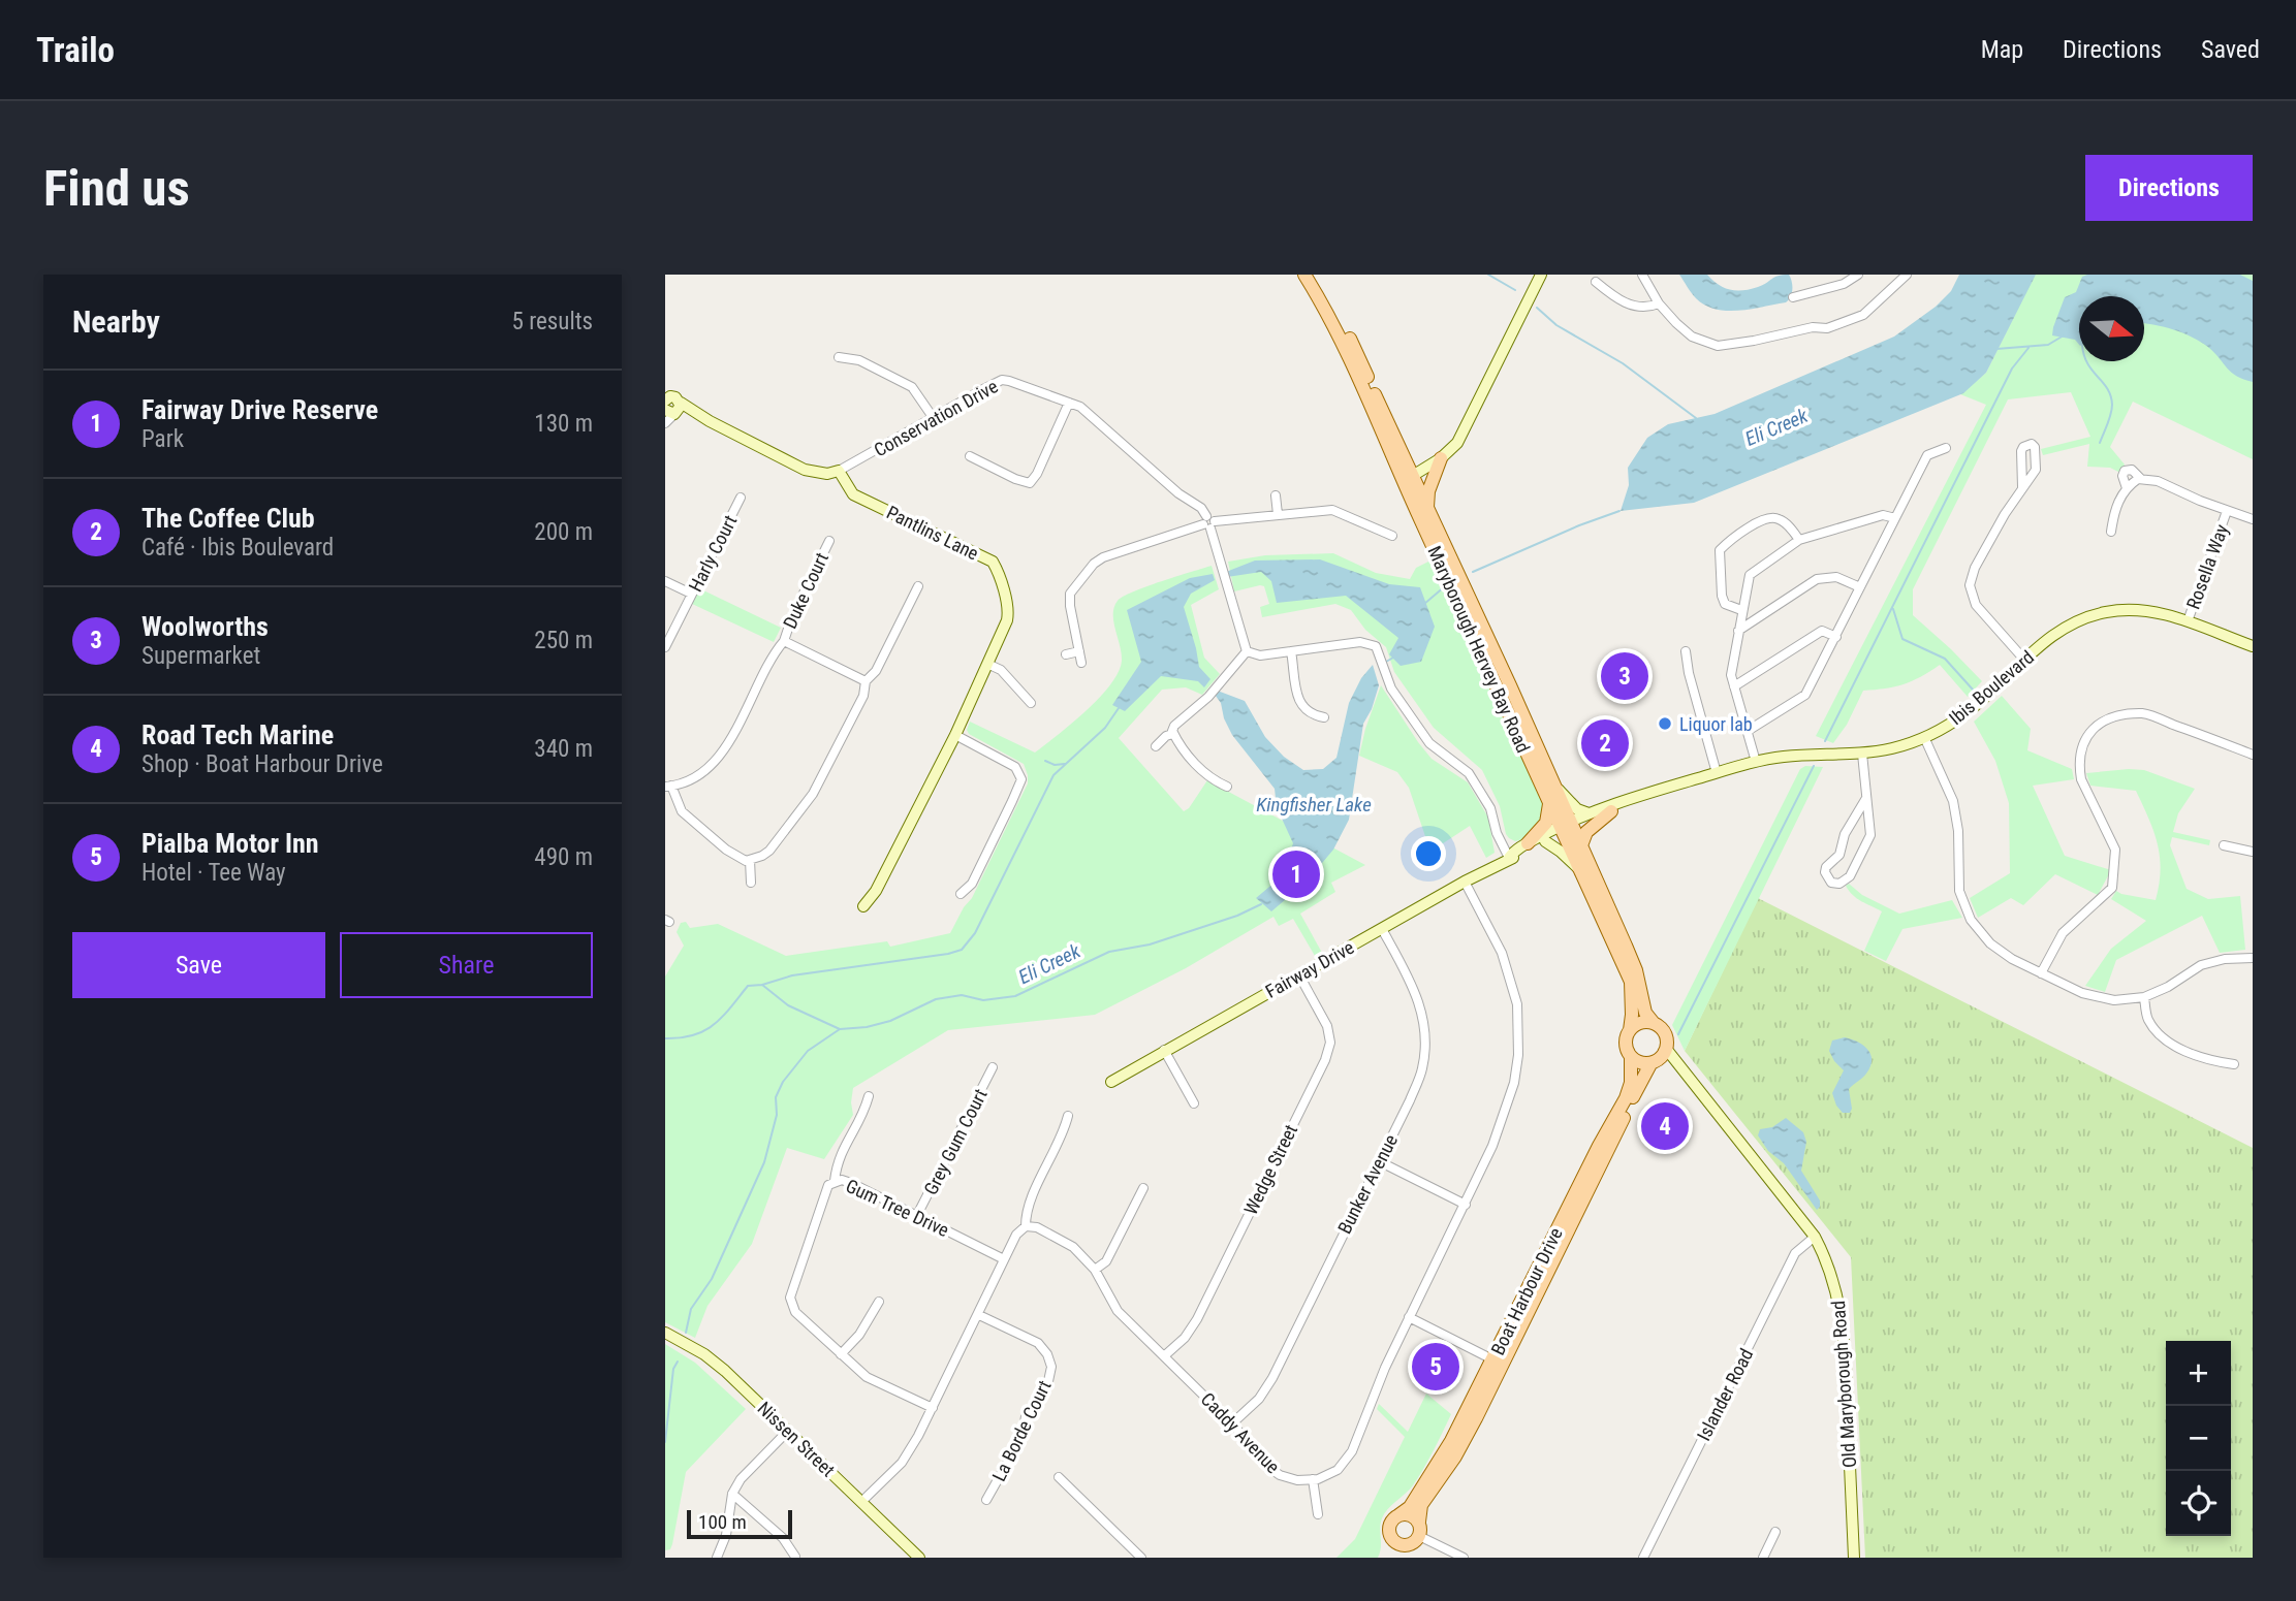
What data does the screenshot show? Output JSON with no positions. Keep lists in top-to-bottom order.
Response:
{
  "streets": {
    "main road": ["Maryborough Hervey Bay Road", "Boat Harbour Drive"],
    "street": [
      "Conservation Drive",
      "Pantlins Lane",
      "Harly Court",
      "Rosella Way",
      "Duke Court",
      "Ibis Boulevard",
      "Fairway Drive",
      "Grey Gum Court",
      "Wedge Street",
      "Bunker Avenue",
      "Gum Tree Drive",
      "Old Maryborough Road",
      "Islander Road",
      "La Borde Court",
      "Caddy Avenue",
      "Nissen Street"
    ]
  },
  "crossings": [
    ["Conservation Drive", "Pantlins Lane"],
    ["Rosella Way", "Ibis Boulevard"],
    ["Maryborough Hervey Bay Road", "Ibis Boulevard"],
    ["Maryborough Hervey Bay Road", "Fairway Drive"],
    ["Maryborough Hervey Bay Road", "Boat Harbour Drive"],
    ["Maryborough Hervey Bay Road", "Old Maryborough Road"],
    ["Ibis Boulevard", "Fairway Drive"],
    ["Fairway Drive", "Wedge Street"],
    ["Fairway Drive", "Bunker Avenue"],
    ["Grey Gum Court", "Gum Tree Drive"],
    ["Wedge Street", "Caddy Avenue"],
    ["Bunker Avenue", "Caddy Avenue"],
    ["Boat Harbour Drive", "Old Maryborough Road"],
    ["Old Maryborough Road", "Islander Road"]
  ],
  "water": ["Eli Creek", "Kingfisher Lake"],
  "places": ["Liquor lab"],
  "scale_bar": "100 m",
  "north": "right",
  "page": {
    "header": "Trailo",
    "nav": ["Map", "Directions", "Saved"],
    "buttons": [
      "Directions",
      ["Save", "Share"]
    ],
    "title": "Find us",
    "heading": ["Nearby", "5 results"],
    "list": [
      {
        "mark": "1",
        "name": "Fairway Drive Reserve",
        "note": "Park",
        "value": "130 m"
      },
      {
        "mark": "2",
        "name": "The Coffee Club",
        "note": "Café · Ibis Boulevard",
        "value": "200 m"
      },
      {
        "mark": "3",
        "name": "Woolworths",
        "note": "Supermarket",
        "value": "250 m"
      },
      {
        "mark": "4",
        "name": "Road Tech Marine",
        "note": "Shop · Boat Harbour Drive",
        "value": "340 m"
      },
      {
        "mark": "5",
        "name": "Pialba Motor Inn",
        "note": "Hotel · Tee Way",
        "value": "490 m"
      }
    ],
    "pins": [
      "3",
      "2",
      "1",
      "4",
      "5"
    ],
    "map_buttons": ["+", "−"],
    "scale": "100 m"
  }
}
